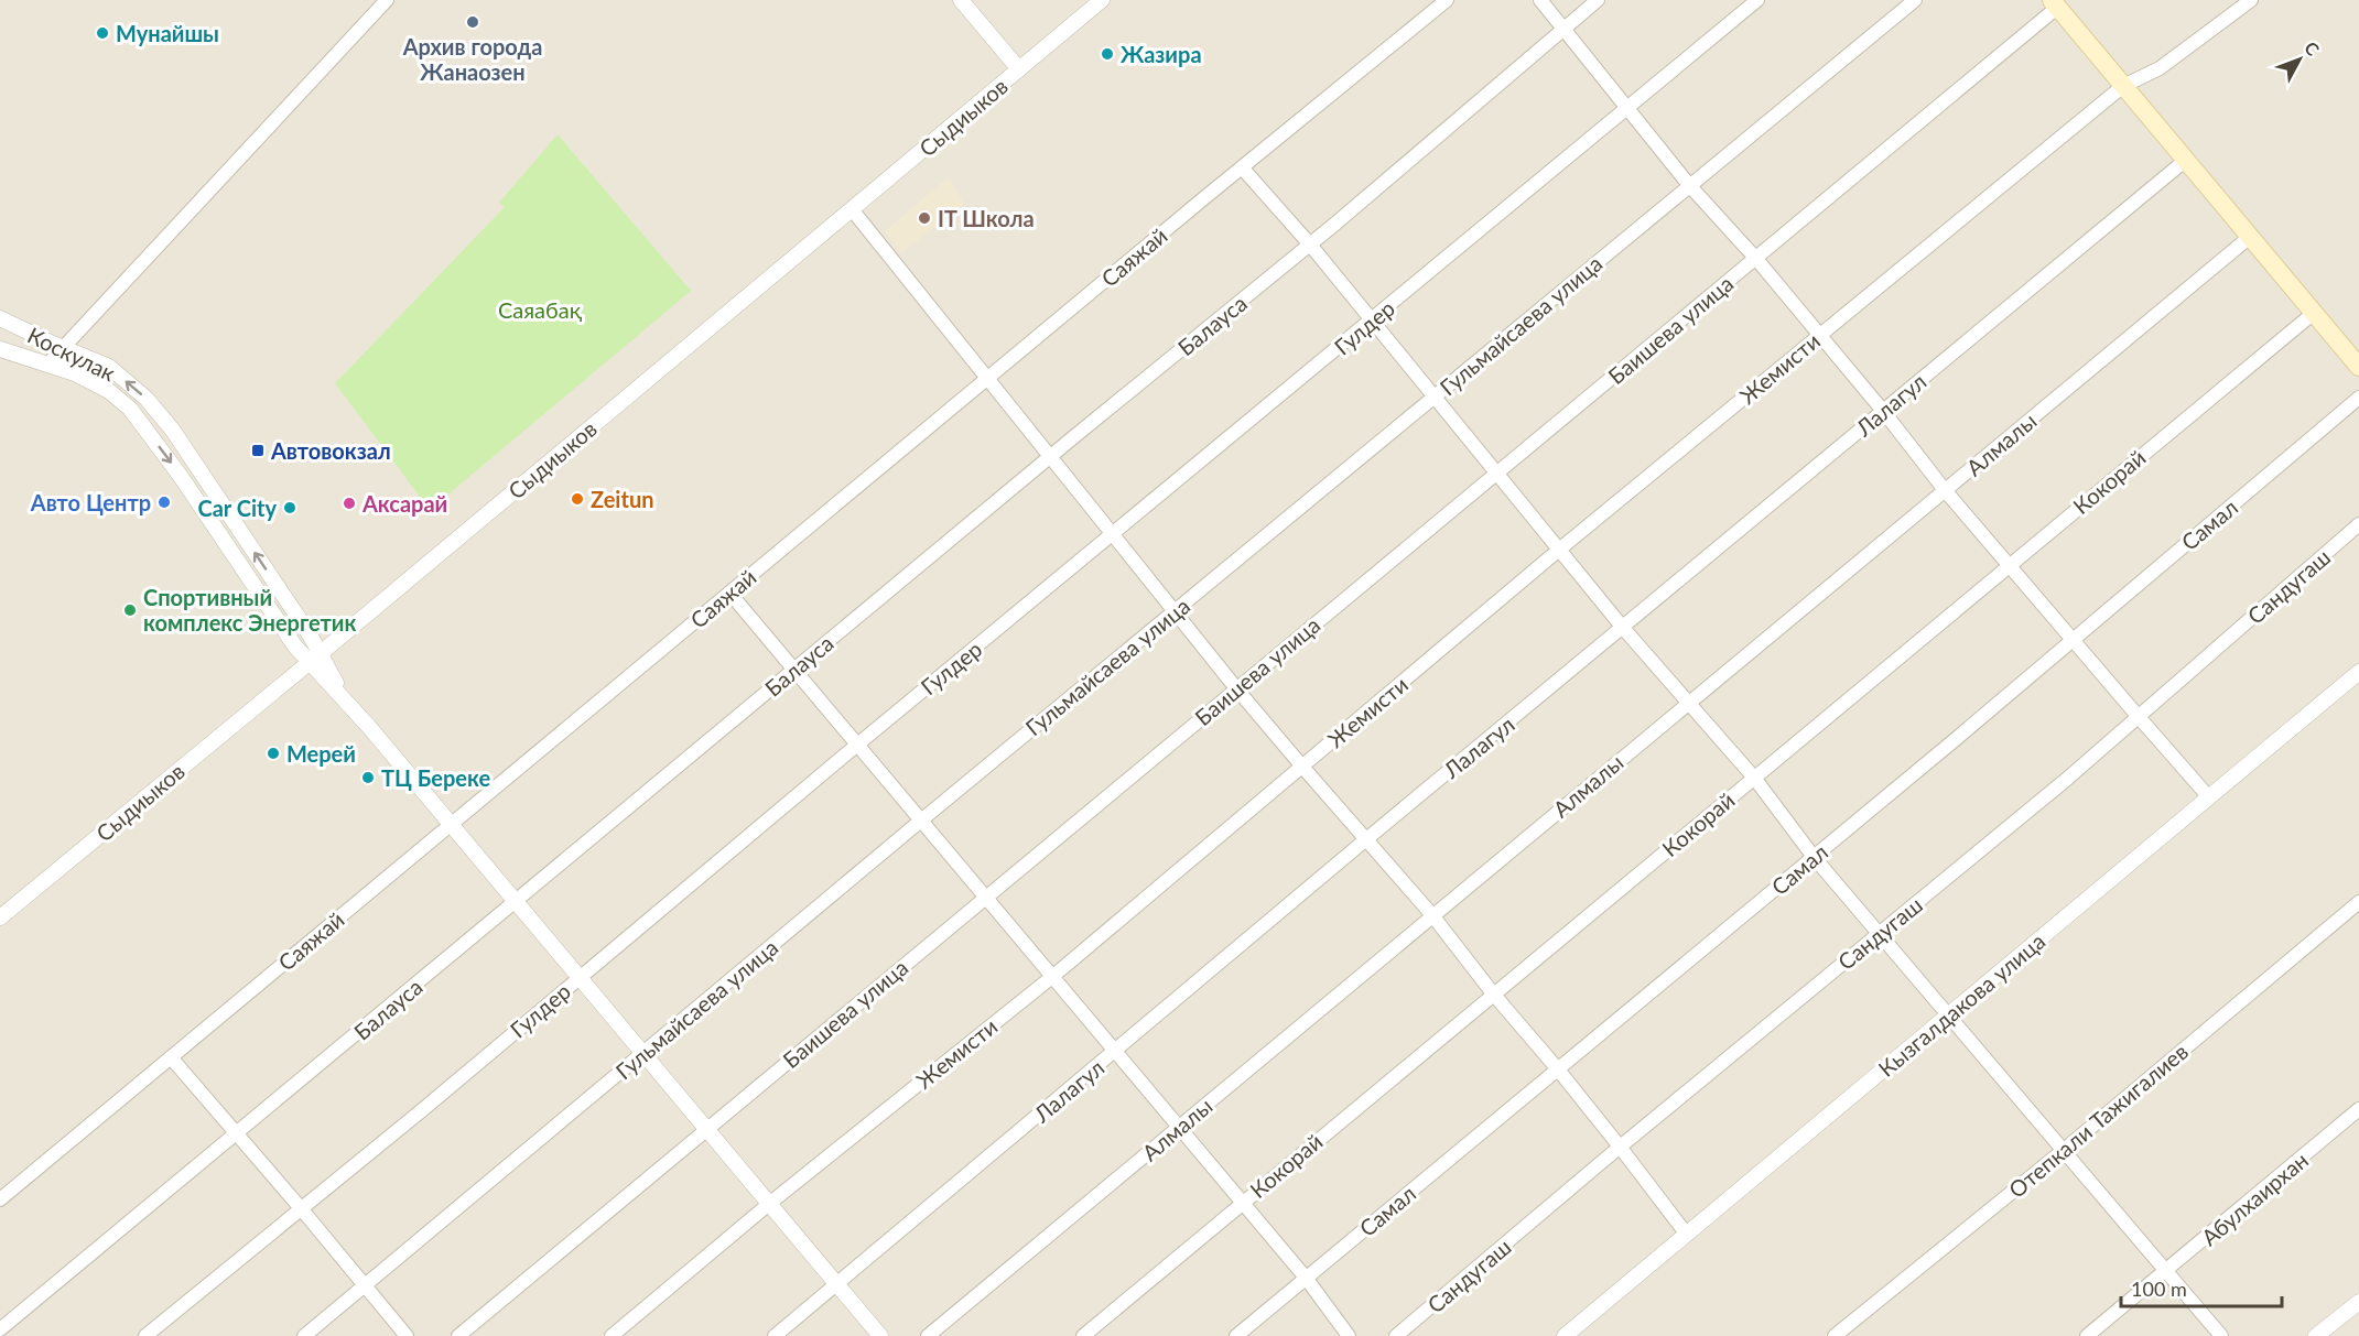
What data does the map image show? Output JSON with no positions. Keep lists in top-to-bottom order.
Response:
{
  "streets": {
    "street": [
      "Сыдиыков",
      "Саяжай",
      "Балауса",
      "Гульмайсаева улица",
      "Гулдер",
      "Баишева улица",
      "Коскулак",
      "Жемисти",
      "Лалагул",
      "Алмалы",
      "Кокорай",
      "Самал",
      "Сандугаш",
      "Кызгалдакова улица",
      "Отепкали Тажигалиев",
      "Абулхаирхан"
    ]
  },
  "crossings": [
    ["Сыдиыков", "Коскулак"]
  ],
  "parks": ["Саяабақ"],
  "places": {
    "other": [
      "Архив города Жанаозен",
      "Мунайшы",
      "Жазира",
      "IT Школа",
      "Zeitun",
      "Авто Центр",
      "Аксарай",
      "Car City",
      "Спортивный комплекс Энергетик",
      "Мерей",
      "ТЦ Береке"
    ],
    "transit": ["Автовокзал"]
  },
  "scale_bar": "100 m",
  "north": "top right"
}
